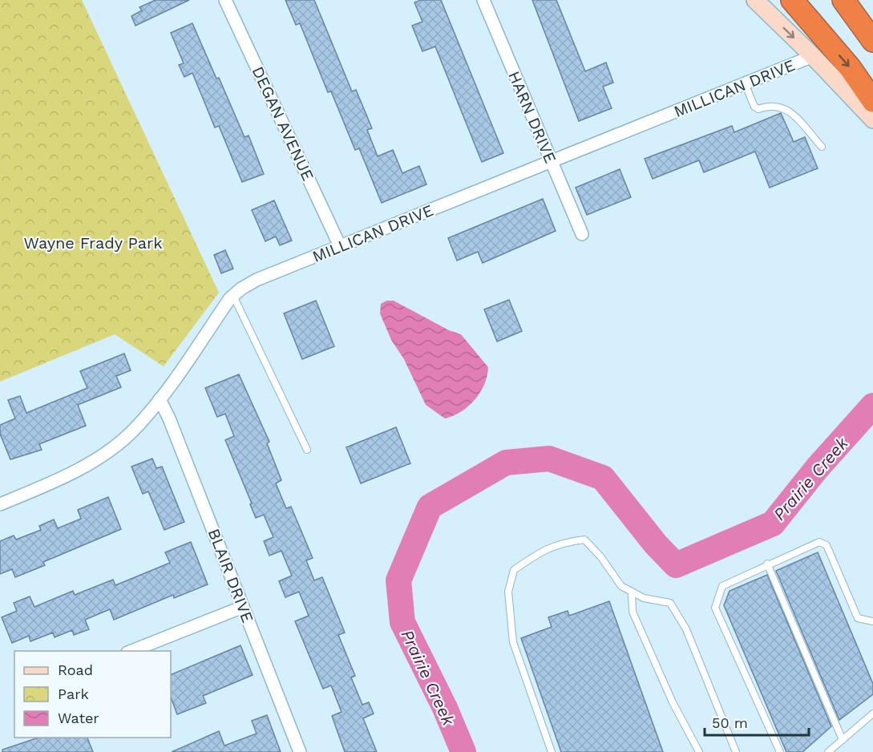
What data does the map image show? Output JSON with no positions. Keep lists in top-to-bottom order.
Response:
{
  "streets": {
    "street": [
      "MILLICAN DRIVE",
      "HARN DRIVE",
      "DEGAN AVENUE",
      "BLAIR DRIVE"
    ]
  },
  "crossings": [
    ["MILLICAN DRIVE", "HARN DRIVE"],
    ["MILLICAN DRIVE", "DEGAN AVENUE"],
    ["MILLICAN DRIVE", "BLAIR DRIVE"]
  ],
  "water": ["Prairie Creek"],
  "parks": ["Wayne Frady Park"],
  "legend": ["Road", "Park", "Water"],
  "scale_bar": "50 m"
}
